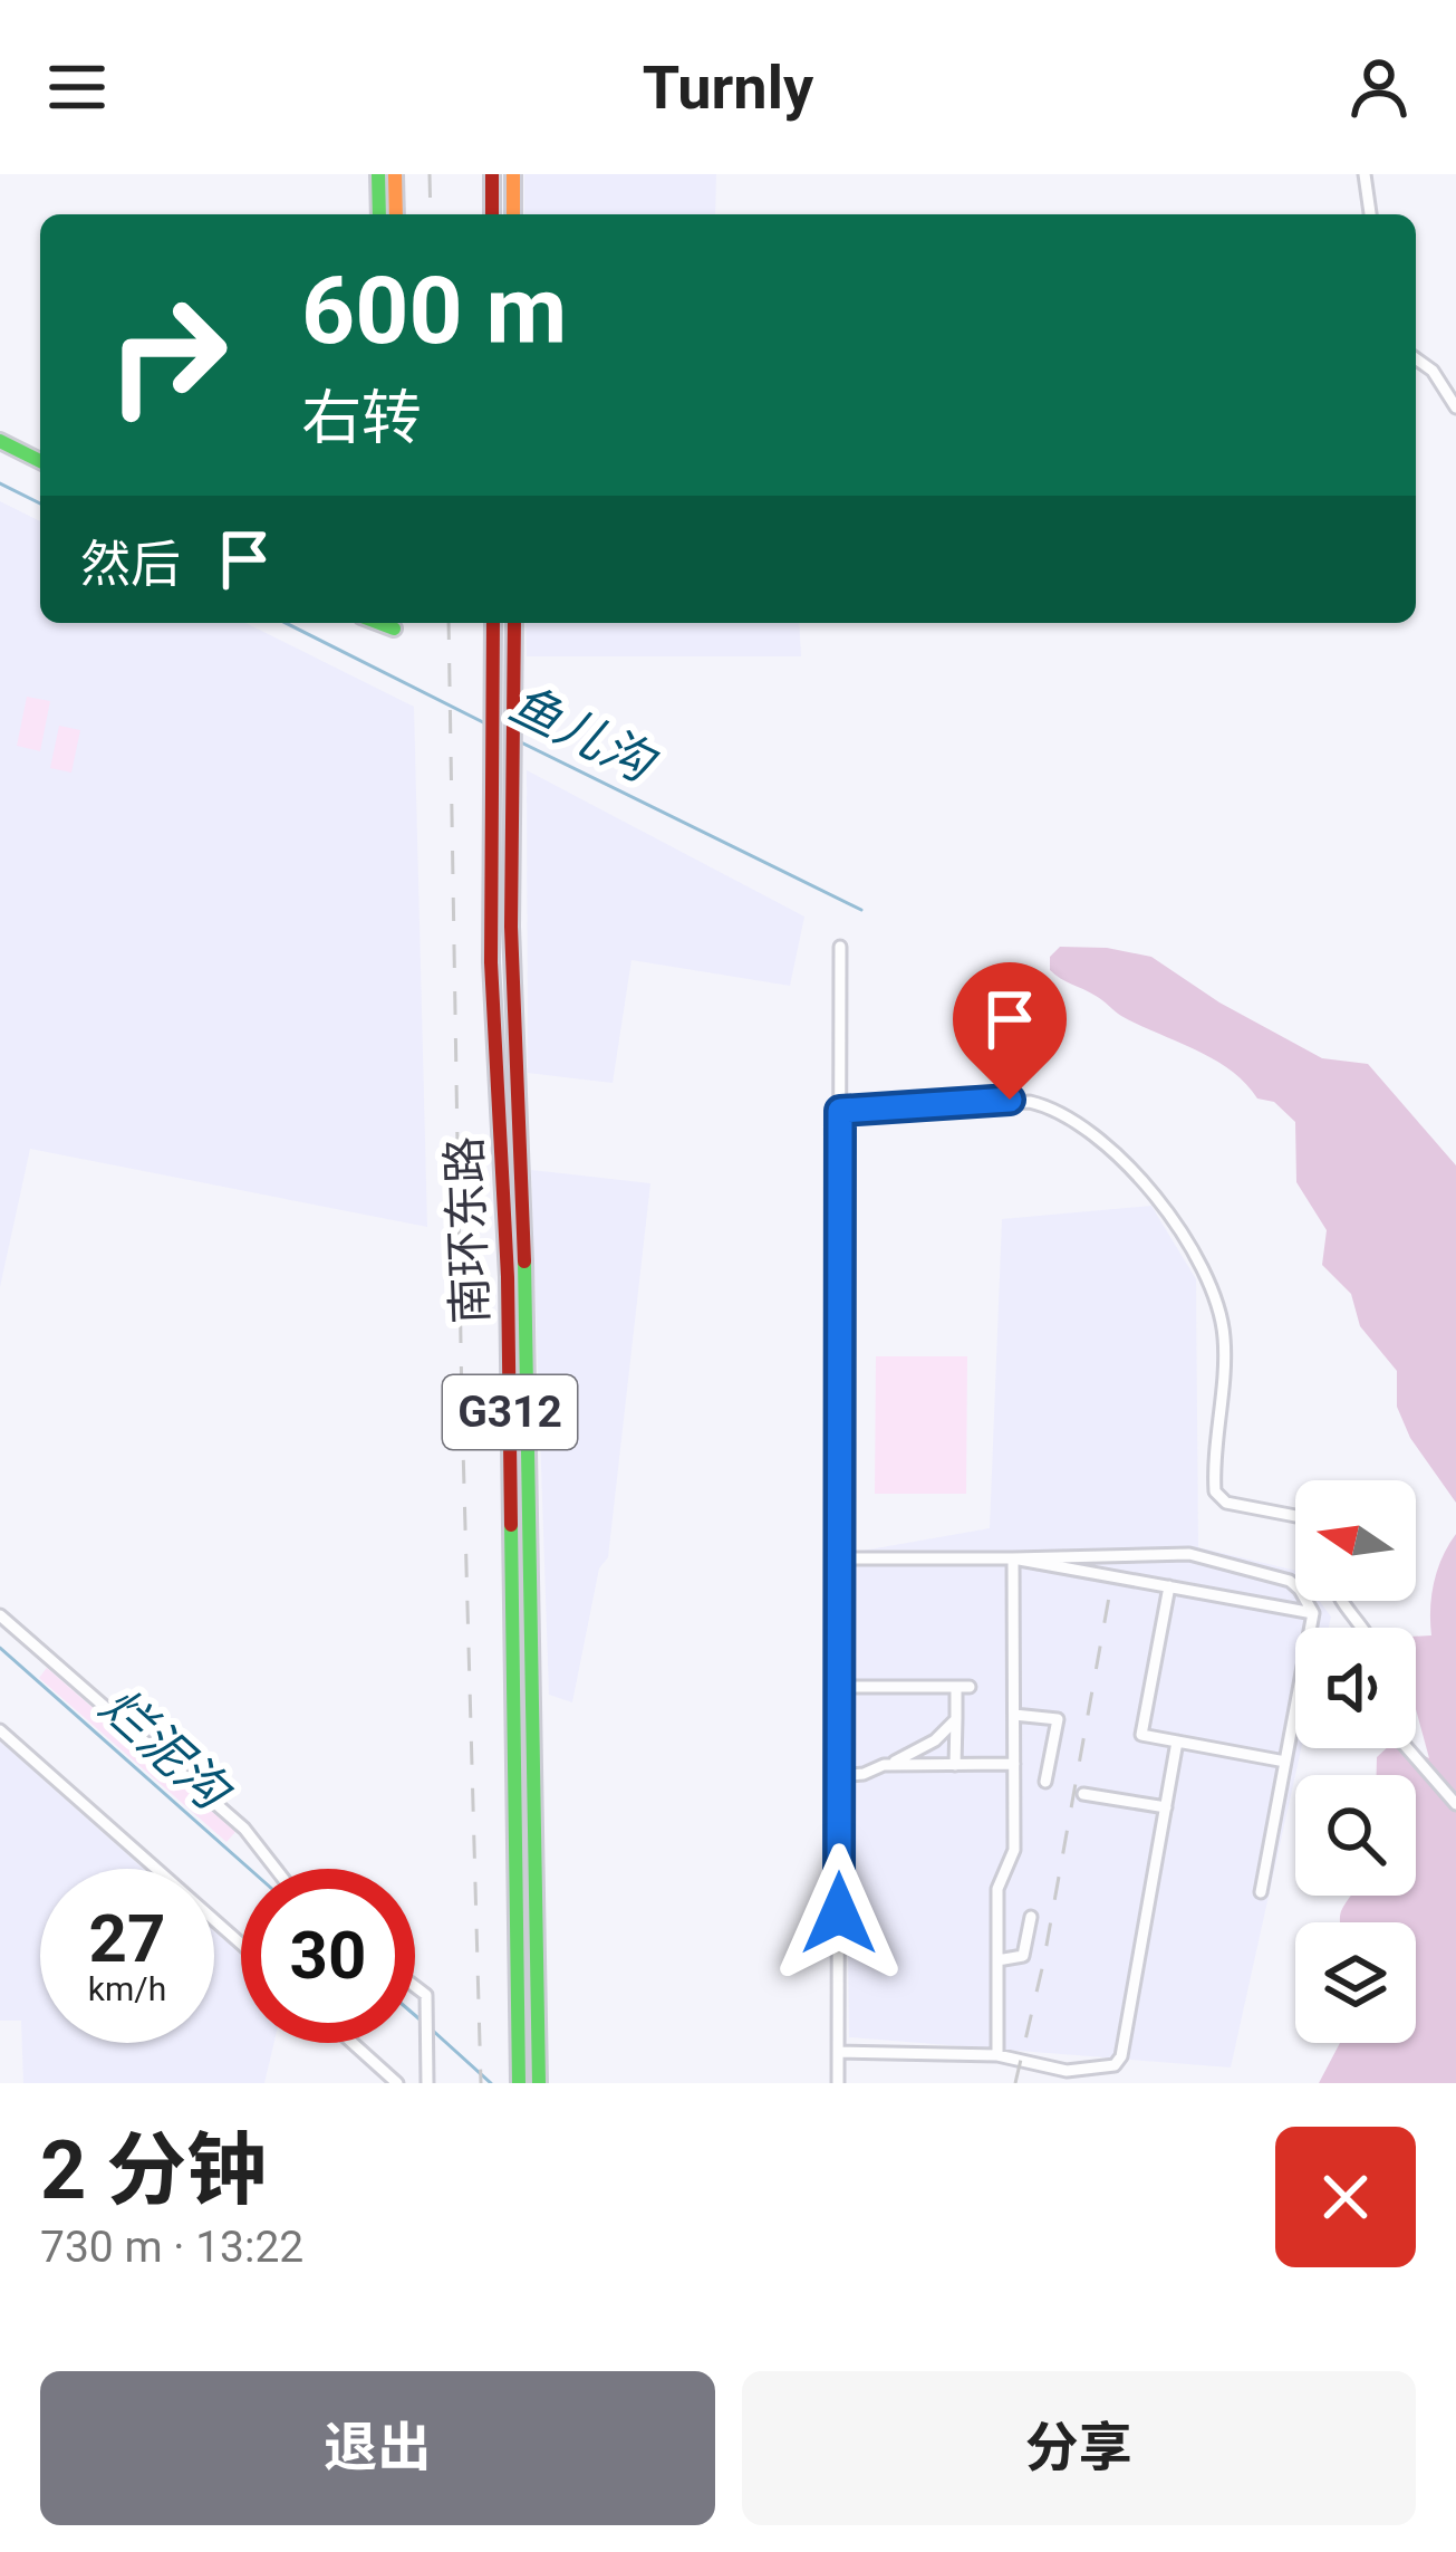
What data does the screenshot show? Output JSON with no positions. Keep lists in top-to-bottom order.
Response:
{
  "streets": {
    "main road": ["南环东路", "G312"]
  },
  "water": ["鱼儿沟", "烂泥沟"],
  "north": "left",
  "page": {
    "header": "Turnly",
    "turn": ["600 m", "右转"],
    "then": "然后",
    "speed": "27 km/h",
    "limit": "30",
    "heading": ["2 分钟", "730 m · 13:22"],
    "buttons": ["退出", "分享"]
  }
}
